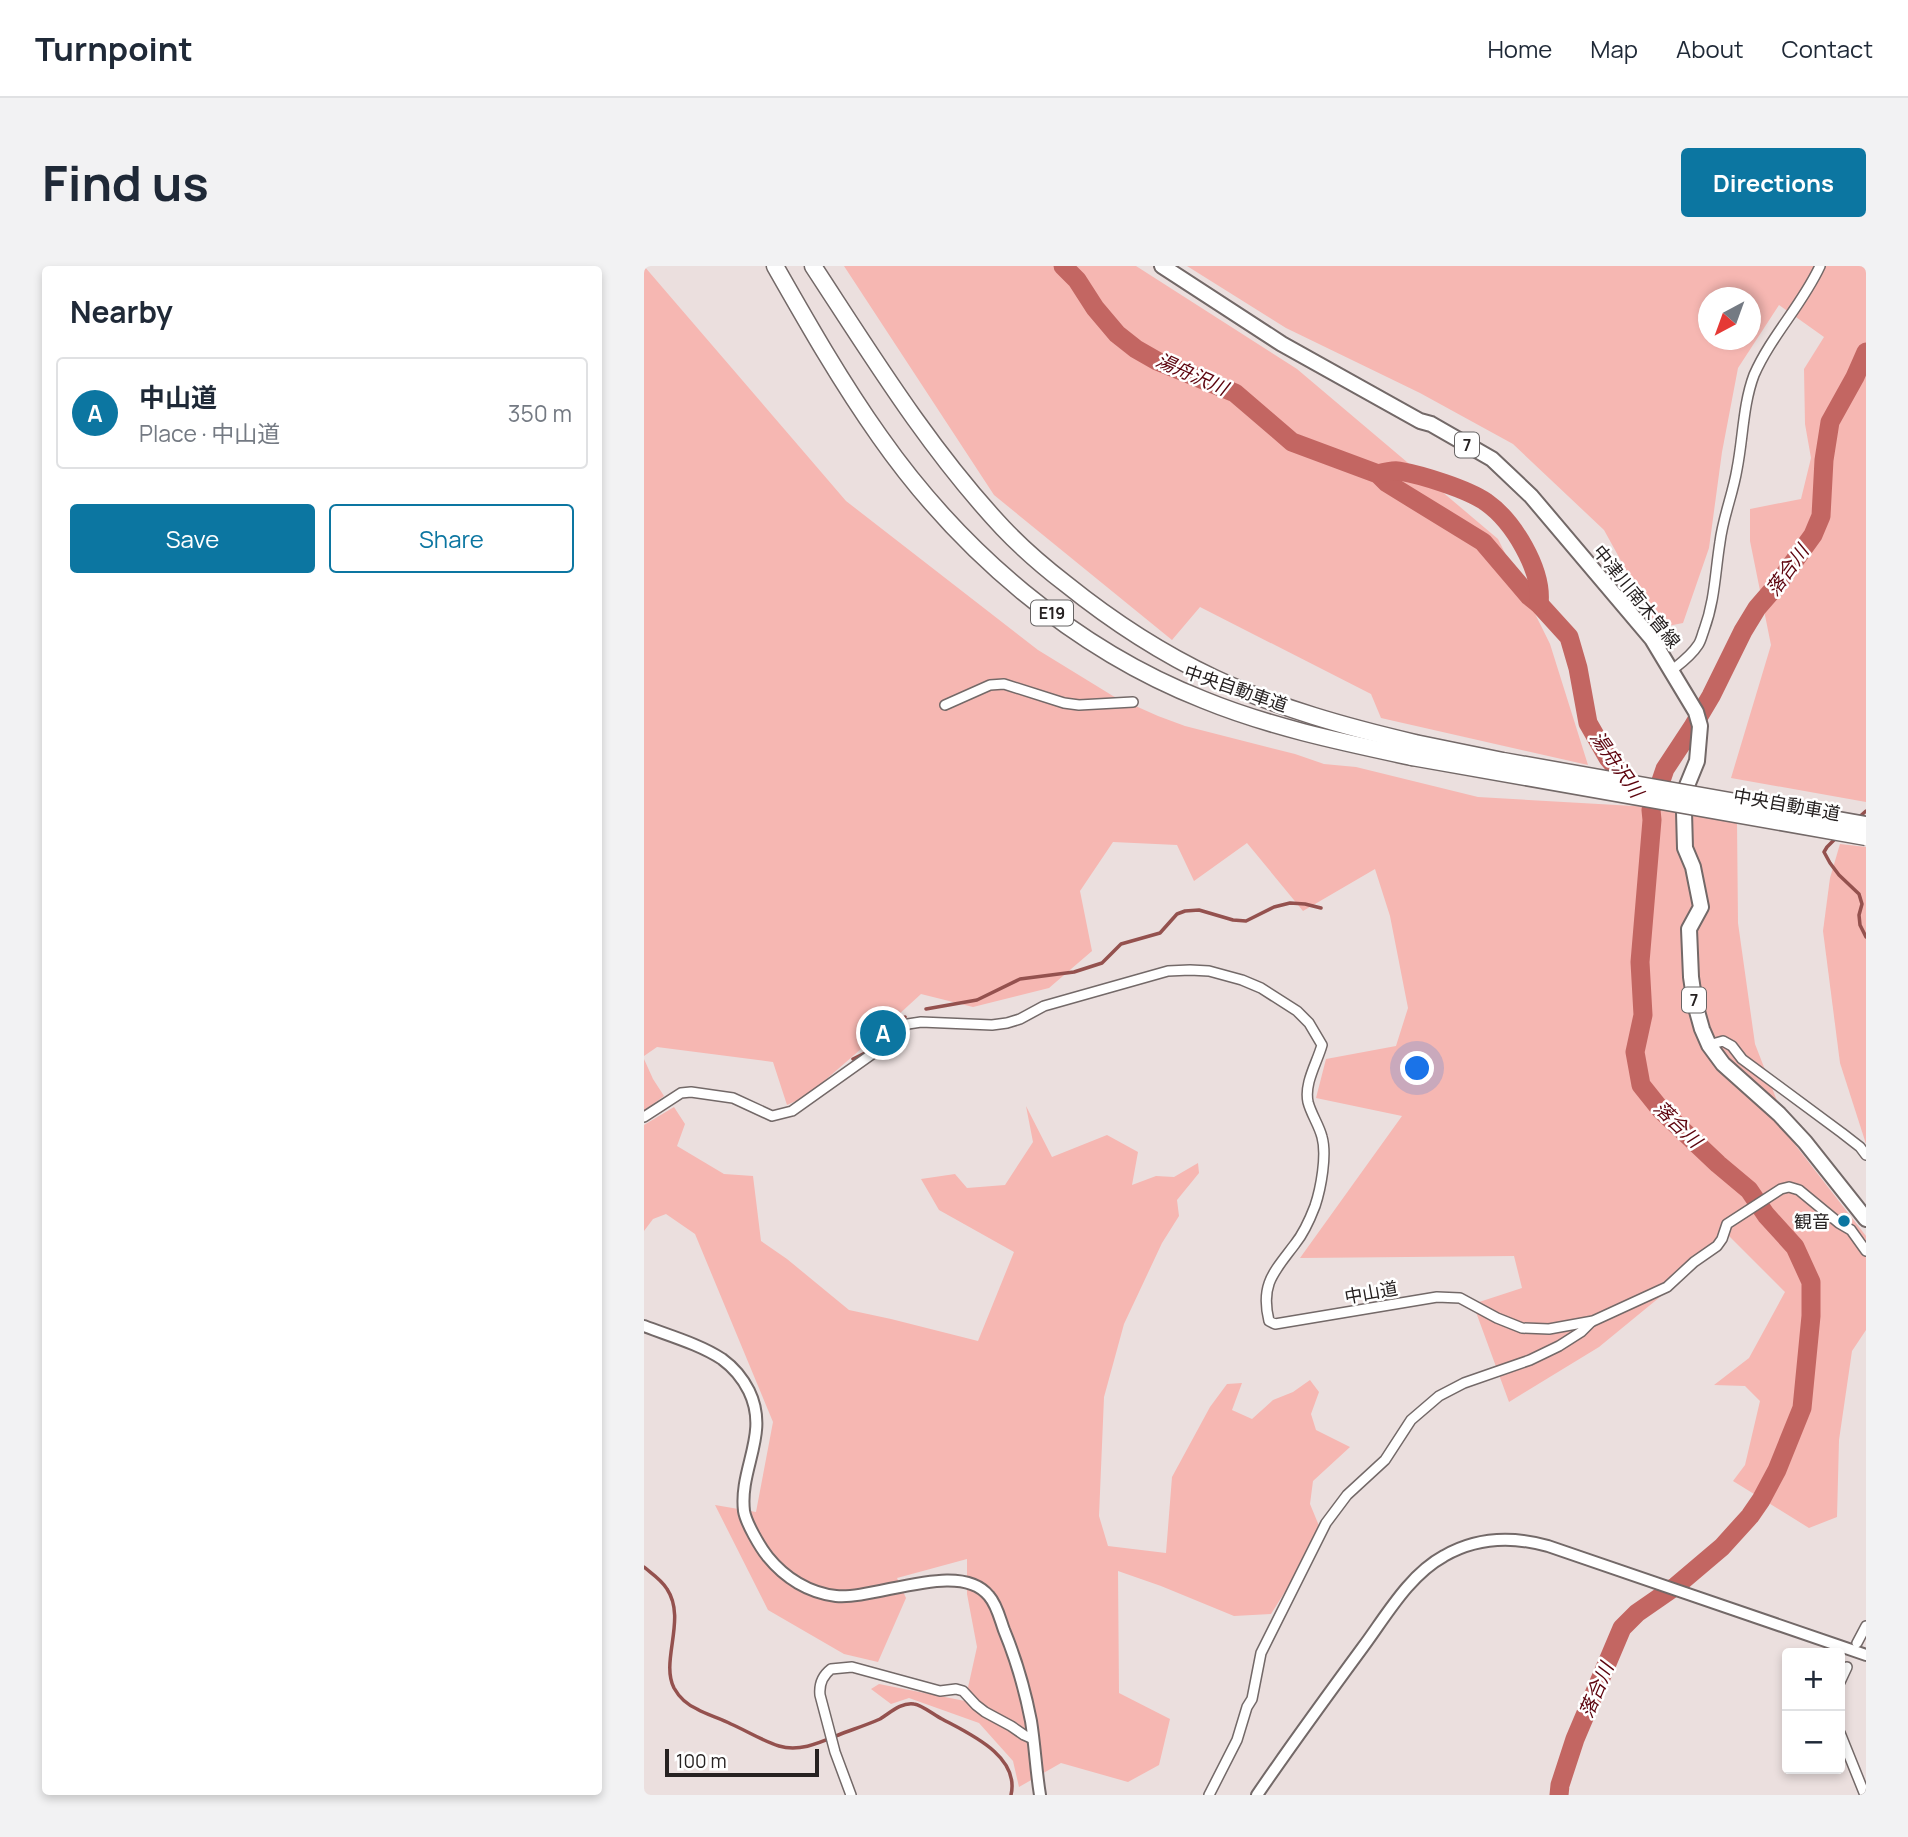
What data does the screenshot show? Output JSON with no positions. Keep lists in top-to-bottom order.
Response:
{
  "streets": {
    "highway": ["E19", "中央自動車道"],
    "main road": ["7", "中津川南木曽線"],
    "street": ["中山道"]
  },
  "water": ["湯舟沢川", "落合川"],
  "places": ["観音"],
  "scale_bar": "100 m",
  "north": "bottom left",
  "page": {
    "header": "Turnpoint",
    "nav": [
      "Home",
      "Map",
      "About",
      "Contact"
    ],
    "buttons": [
      "Directions",
      ["Save", "Share"]
    ],
    "title": "Find us",
    "heading": "Nearby",
    "list": [
      {
        "mark": "A",
        "name": "中山道",
        "note": "Place · 中山道",
        "value": "350 m"
      }
    ],
    "pins": "A",
    "map_buttons": ["+", "−"],
    "scale": "100 m"
  }
}
